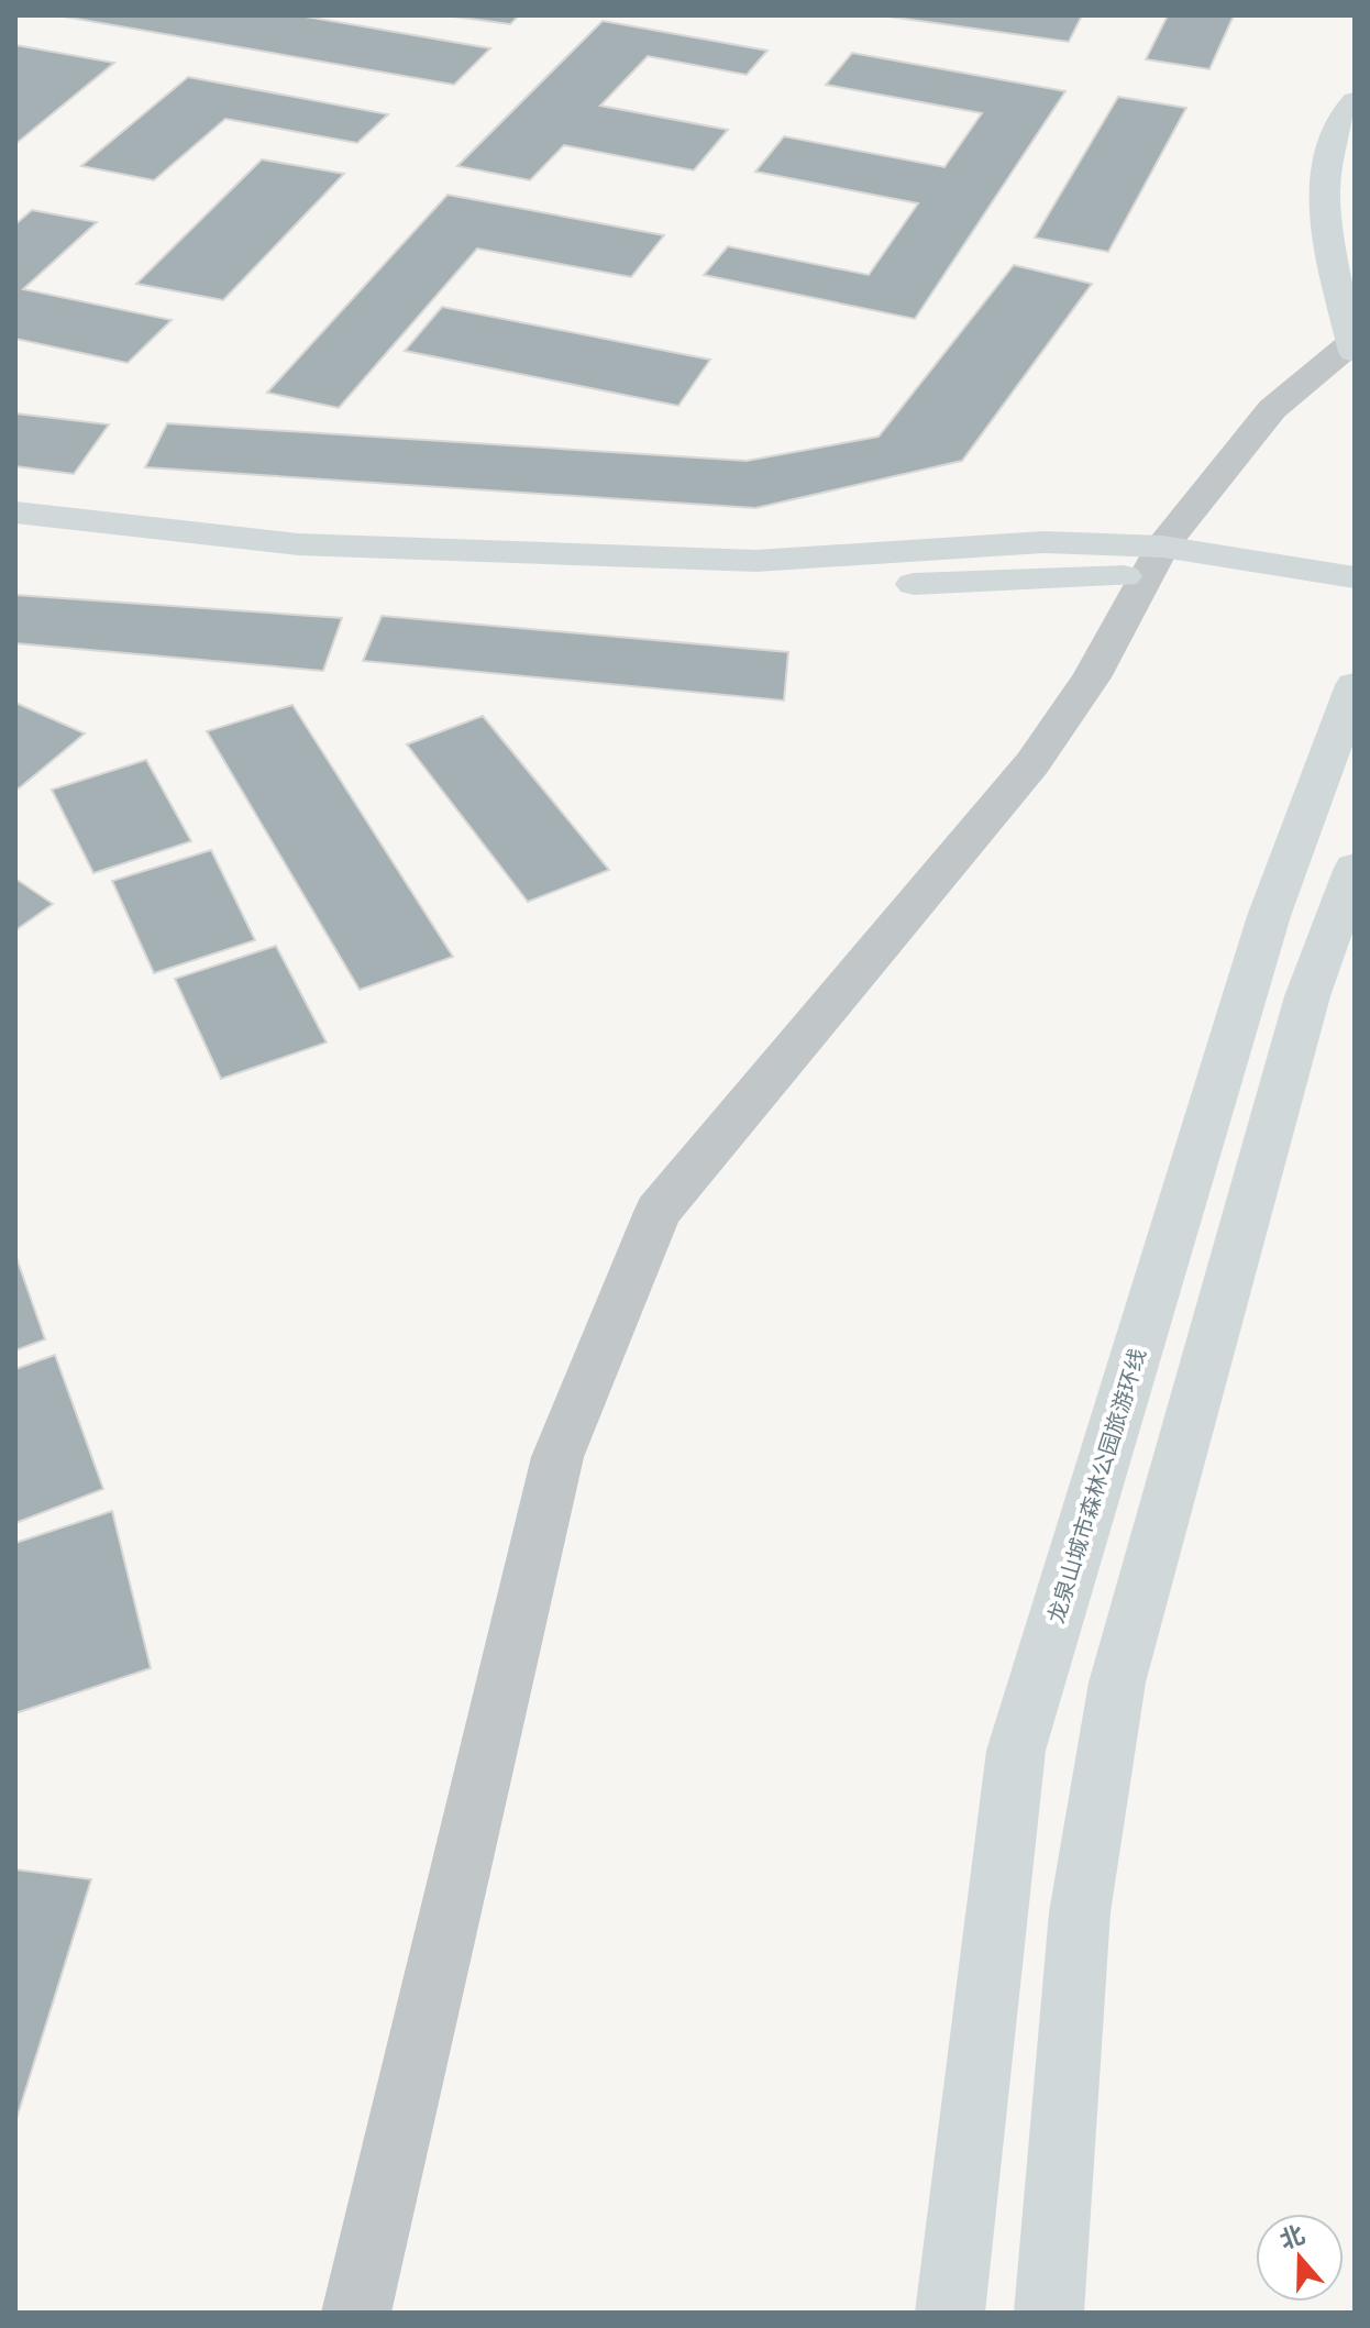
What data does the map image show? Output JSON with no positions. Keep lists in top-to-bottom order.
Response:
{
  "streets": {
    "main road": ["龙泉山城市森林公园旅游环线"]
  },
  "north": "top"
}
